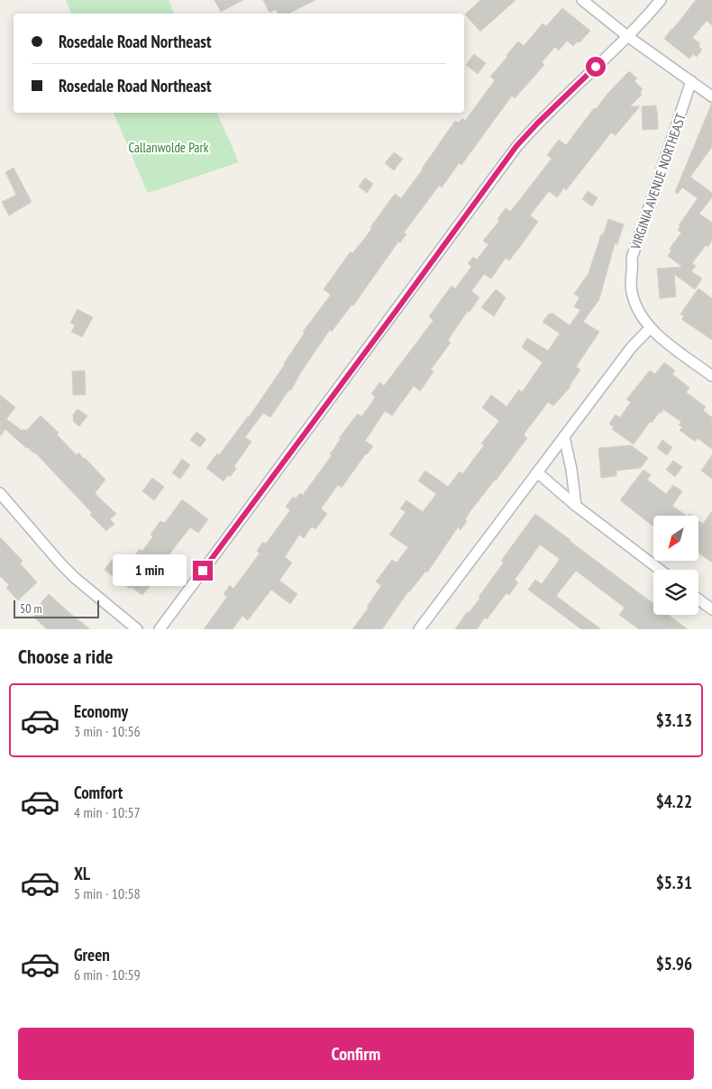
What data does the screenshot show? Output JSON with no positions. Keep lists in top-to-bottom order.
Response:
{
  "streets": {
    "street": ["VIRGINIA AVENUE NORTHEAST"]
  },
  "parks": ["Callanwolde Park"],
  "scale_bar": "50 m",
  "north": "bottom left",
  "page": {
    "banner": ["Rosedale Road Northeast", "Rosedale Road Northeast"],
    "bubble": "1 min",
    "scale": "50 m",
    "heading": "Choose a ride",
    "list": [
      {
        "name": "Economy",
        "note": "3 min · 10:56",
        "value": "$3.13"
      },
      {
        "name": "Comfort",
        "note": "4 min · 10:57",
        "value": "$4.22"
      },
      {
        "name": "XL",
        "note": "5 min · 10:58",
        "value": "$5.31"
      },
      {
        "name": "Green",
        "note": "6 min · 10:59",
        "value": "$5.96"
      }
    ],
    "buttons": "Confirm"
  }
}
